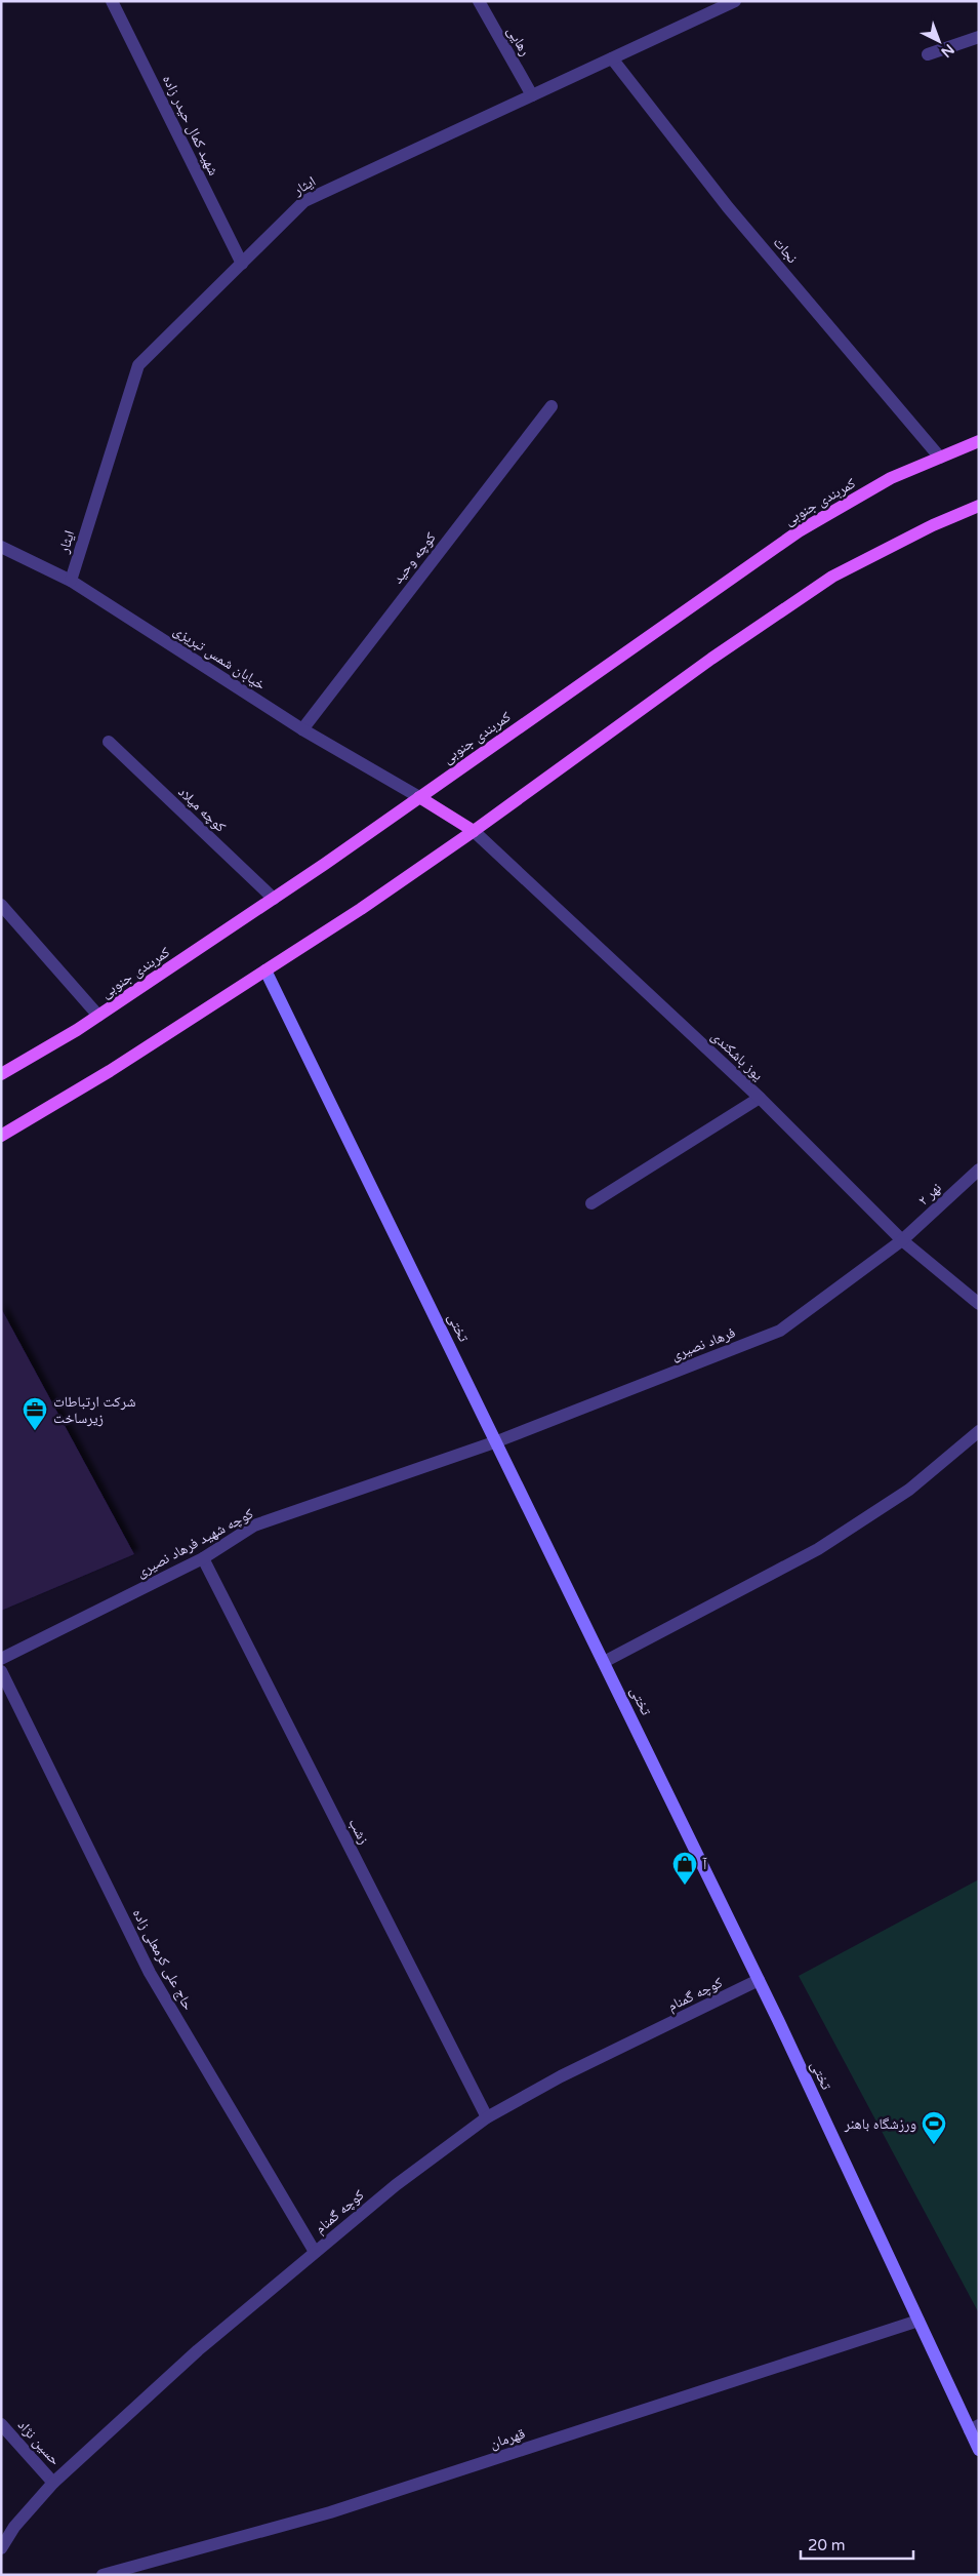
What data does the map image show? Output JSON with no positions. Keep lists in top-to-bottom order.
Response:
{
  "streets": {
    "main road": ["کمربندی جنوبی", "تختی"],
    "street": [
      "رهایی",
      "شهید کمال حیدر زاده",
      "ایثار",
      "نجات",
      "کوچه وحید",
      "خیابان شمس تبریزی",
      "کوچه میلاد",
      "یوز باشکندی",
      "نهر ۲",
      "فرهاد نصیری",
      "کوچه شهید فرهاد نصیری",
      "زشب",
      "حاج علی کرمعلی زاده",
      "کوچه گمنام",
      "قهرمان",
      "حسین نژاد"
    ]
  },
  "crossings": [
    ["رهایی", "ایثار"],
    ["شهید کمال حیدر زاده", "ایثار"],
    ["ایثار", "نجات"],
    ["ایثار", "خیابان شمس تبریزی"],
    ["نجات", "کمربندی جنوبی"],
    ["کمربندی جنوبی", "خیابان شمس تبریزی"],
    ["کمربندی جنوبی", "کوچه میلاد"],
    ["کوچه وحید", "خیابان شمس تبریزی"],
    ["یوز باشکندی", "نهر ۲"],
    ["یوز باشکندی", "فرهاد نصیری"],
    ["نهر ۲", "فرهاد نصیری"],
    ["تختی", "فرهاد نصیری"],
    ["تختی", "کوچه شهید فرهاد نصیری"],
    ["تختی", "کوچه گمنام"],
    ["تختی", "قهرمان"],
    ["فرهاد نصیری", "کوچه شهید فرهاد نصیری"],
    ["کوچه شهید فرهاد نصیری", "زشب"],
    ["زشب", "کوچه گمنام"],
    ["حاج علی کرمعلی زاده", "کوچه گمنام"],
    ["کوچه گمنام", "حسین نژاد"]
  ],
  "places": {
    "office": ["شرکت ارتباطات زیرساخت"],
    "shop": ["آ"],
    "sports": ["ورزشگاه باهنر"]
  },
  "scale_bar": "20 m",
  "north": "bottom right"
}
